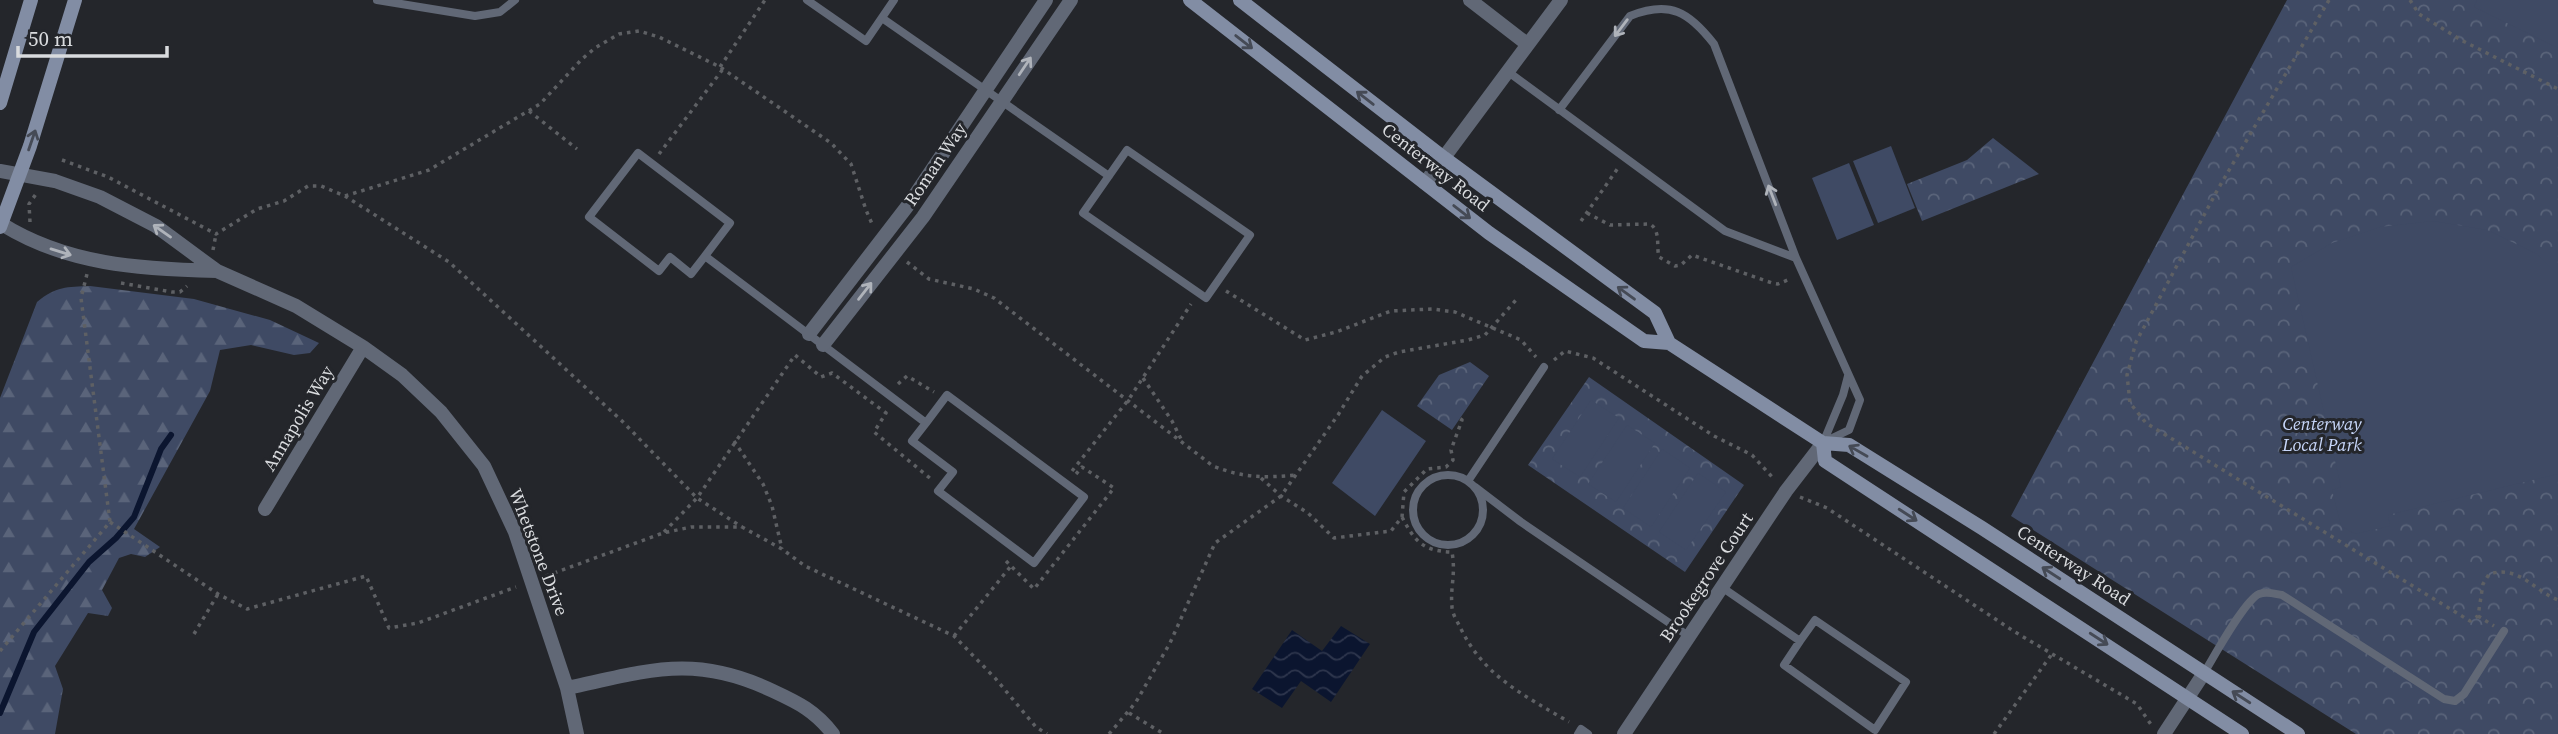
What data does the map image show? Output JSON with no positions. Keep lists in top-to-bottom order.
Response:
{
  "streets": {
    "street": [
      "Roman Way",
      "Centerway Road",
      "Annapolis Way",
      "Whetstone Drive",
      "Brookegrove Court"
    ]
  },
  "crossings": [
    ["Centerway Road", "Brookegrove Court"],
    ["Annapolis Way", "Whetstone Drive"]
  ],
  "parks": ["Centerway Local Park"],
  "scale_bar": "50 m"
}
